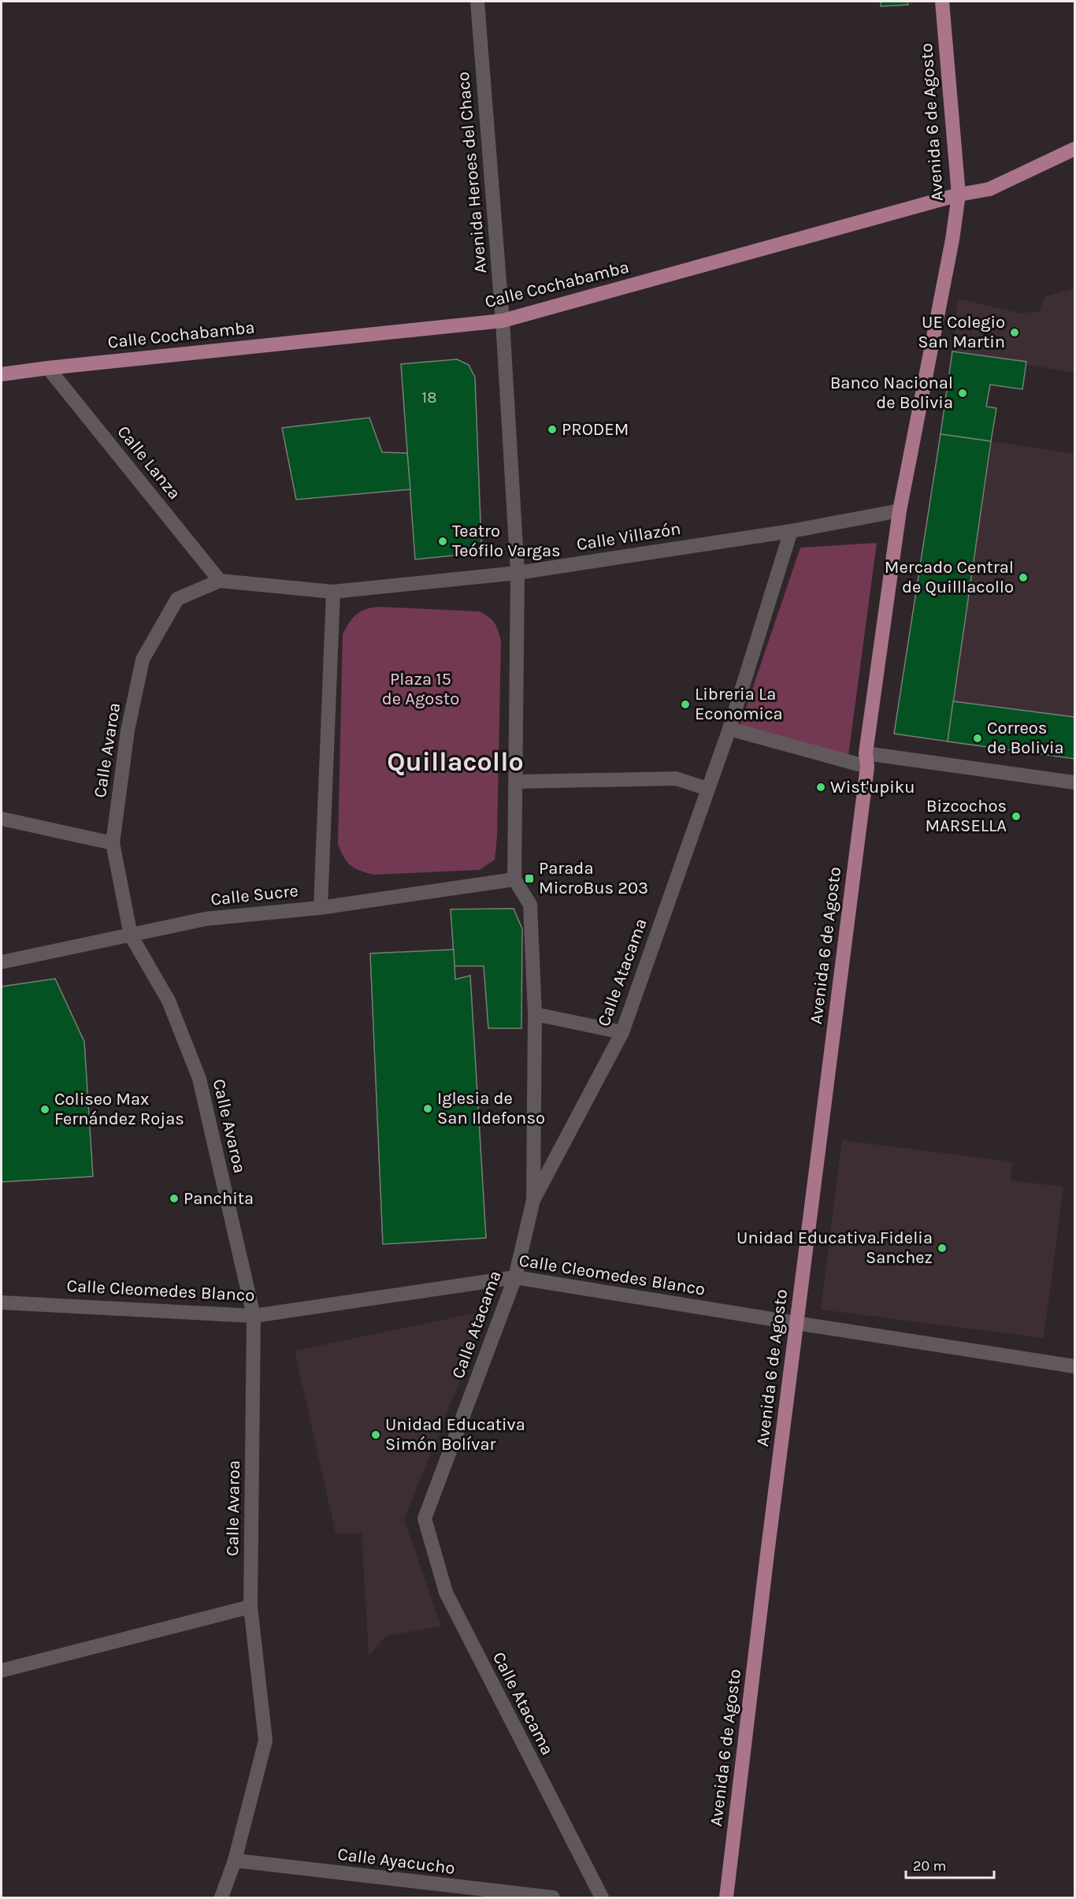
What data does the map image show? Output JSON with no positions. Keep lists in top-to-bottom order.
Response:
{
  "streets": {
    "main road": ["Avenida 6 de Agosto", "Calle Cochabamba"],
    "street": [
      "Avenida Heroes del Chaco",
      "Calle Lanza",
      "Calle Villazón",
      "Calle Avaroa",
      "Calle Sucre",
      "Calle Atacama",
      "Calle Cleomedes Blanco",
      "Calle Ayacucho"
    ]
  },
  "crossings": [
    ["Avenida 6 de Agosto", "Calle Cochabamba"],
    ["Avenida 6 de Agosto", "Calle Villazón"],
    ["Avenida 6 de Agosto", "Calle Cleomedes Blanco"],
    ["Avenida Heroes del Chaco", "Calle Cochabamba"],
    ["Avenida Heroes del Chaco", "Calle Villazón"],
    ["Avenida Heroes del Chaco", "Calle Sucre"],
    ["Calle Cochabamba", "Calle Lanza"],
    ["Calle Lanza", "Calle Villazón"],
    ["Calle Lanza", "Calle Avaroa"],
    ["Calle Villazón", "Calle Avaroa"],
    ["Calle Villazón", "Calle Atacama"],
    ["Calle Avaroa", "Calle Sucre"],
    ["Calle Avaroa", "Calle Cleomedes Blanco"],
    ["Calle Avaroa", "Calle Ayacucho"],
    ["Calle Atacama", "Calle Cleomedes Blanco"]
  ],
  "districts": ["Quillacollo"],
  "parks": ["Plaza 15 de Agosto"],
  "places": {
    "other": [
      "UE Colegio San Martin",
      "Banco Nacional de Bolivia",
      "PRODEM",
      "Teatro Teófilo Vargas",
      "Mercado Central de Quilllacollo",
      "Libreria La Economica",
      "Correos de Bolivia",
      "Wist'upiku",
      "Bizcochos MARSELLA",
      "Iglesia de San Ildefonso",
      "Coliseo Max Fernández Rojas",
      "Panchita",
      "Unidad Educativa.Fidelia Sanchez",
      "Unidad Educativa Simón Bolívar"
    ],
    "transit": ["Parada MicroBus 203"]
  },
  "house_numbers": ["18"],
  "scale_bar": "20 m"
}
